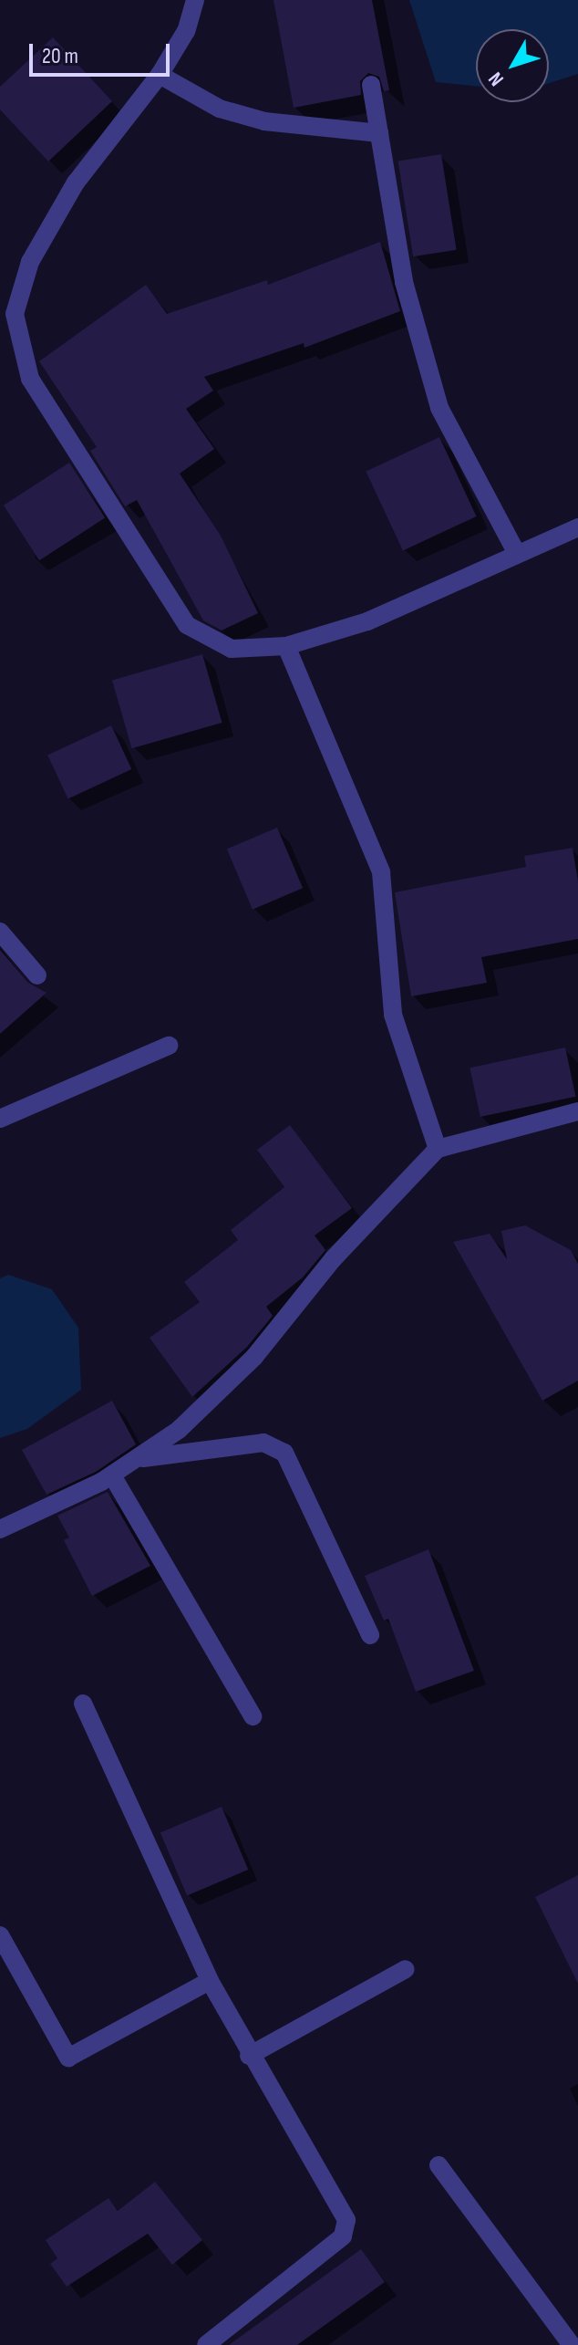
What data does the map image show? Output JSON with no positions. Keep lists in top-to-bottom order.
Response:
{
  "scale_bar": "20 m",
  "north": "bottom left"
}
